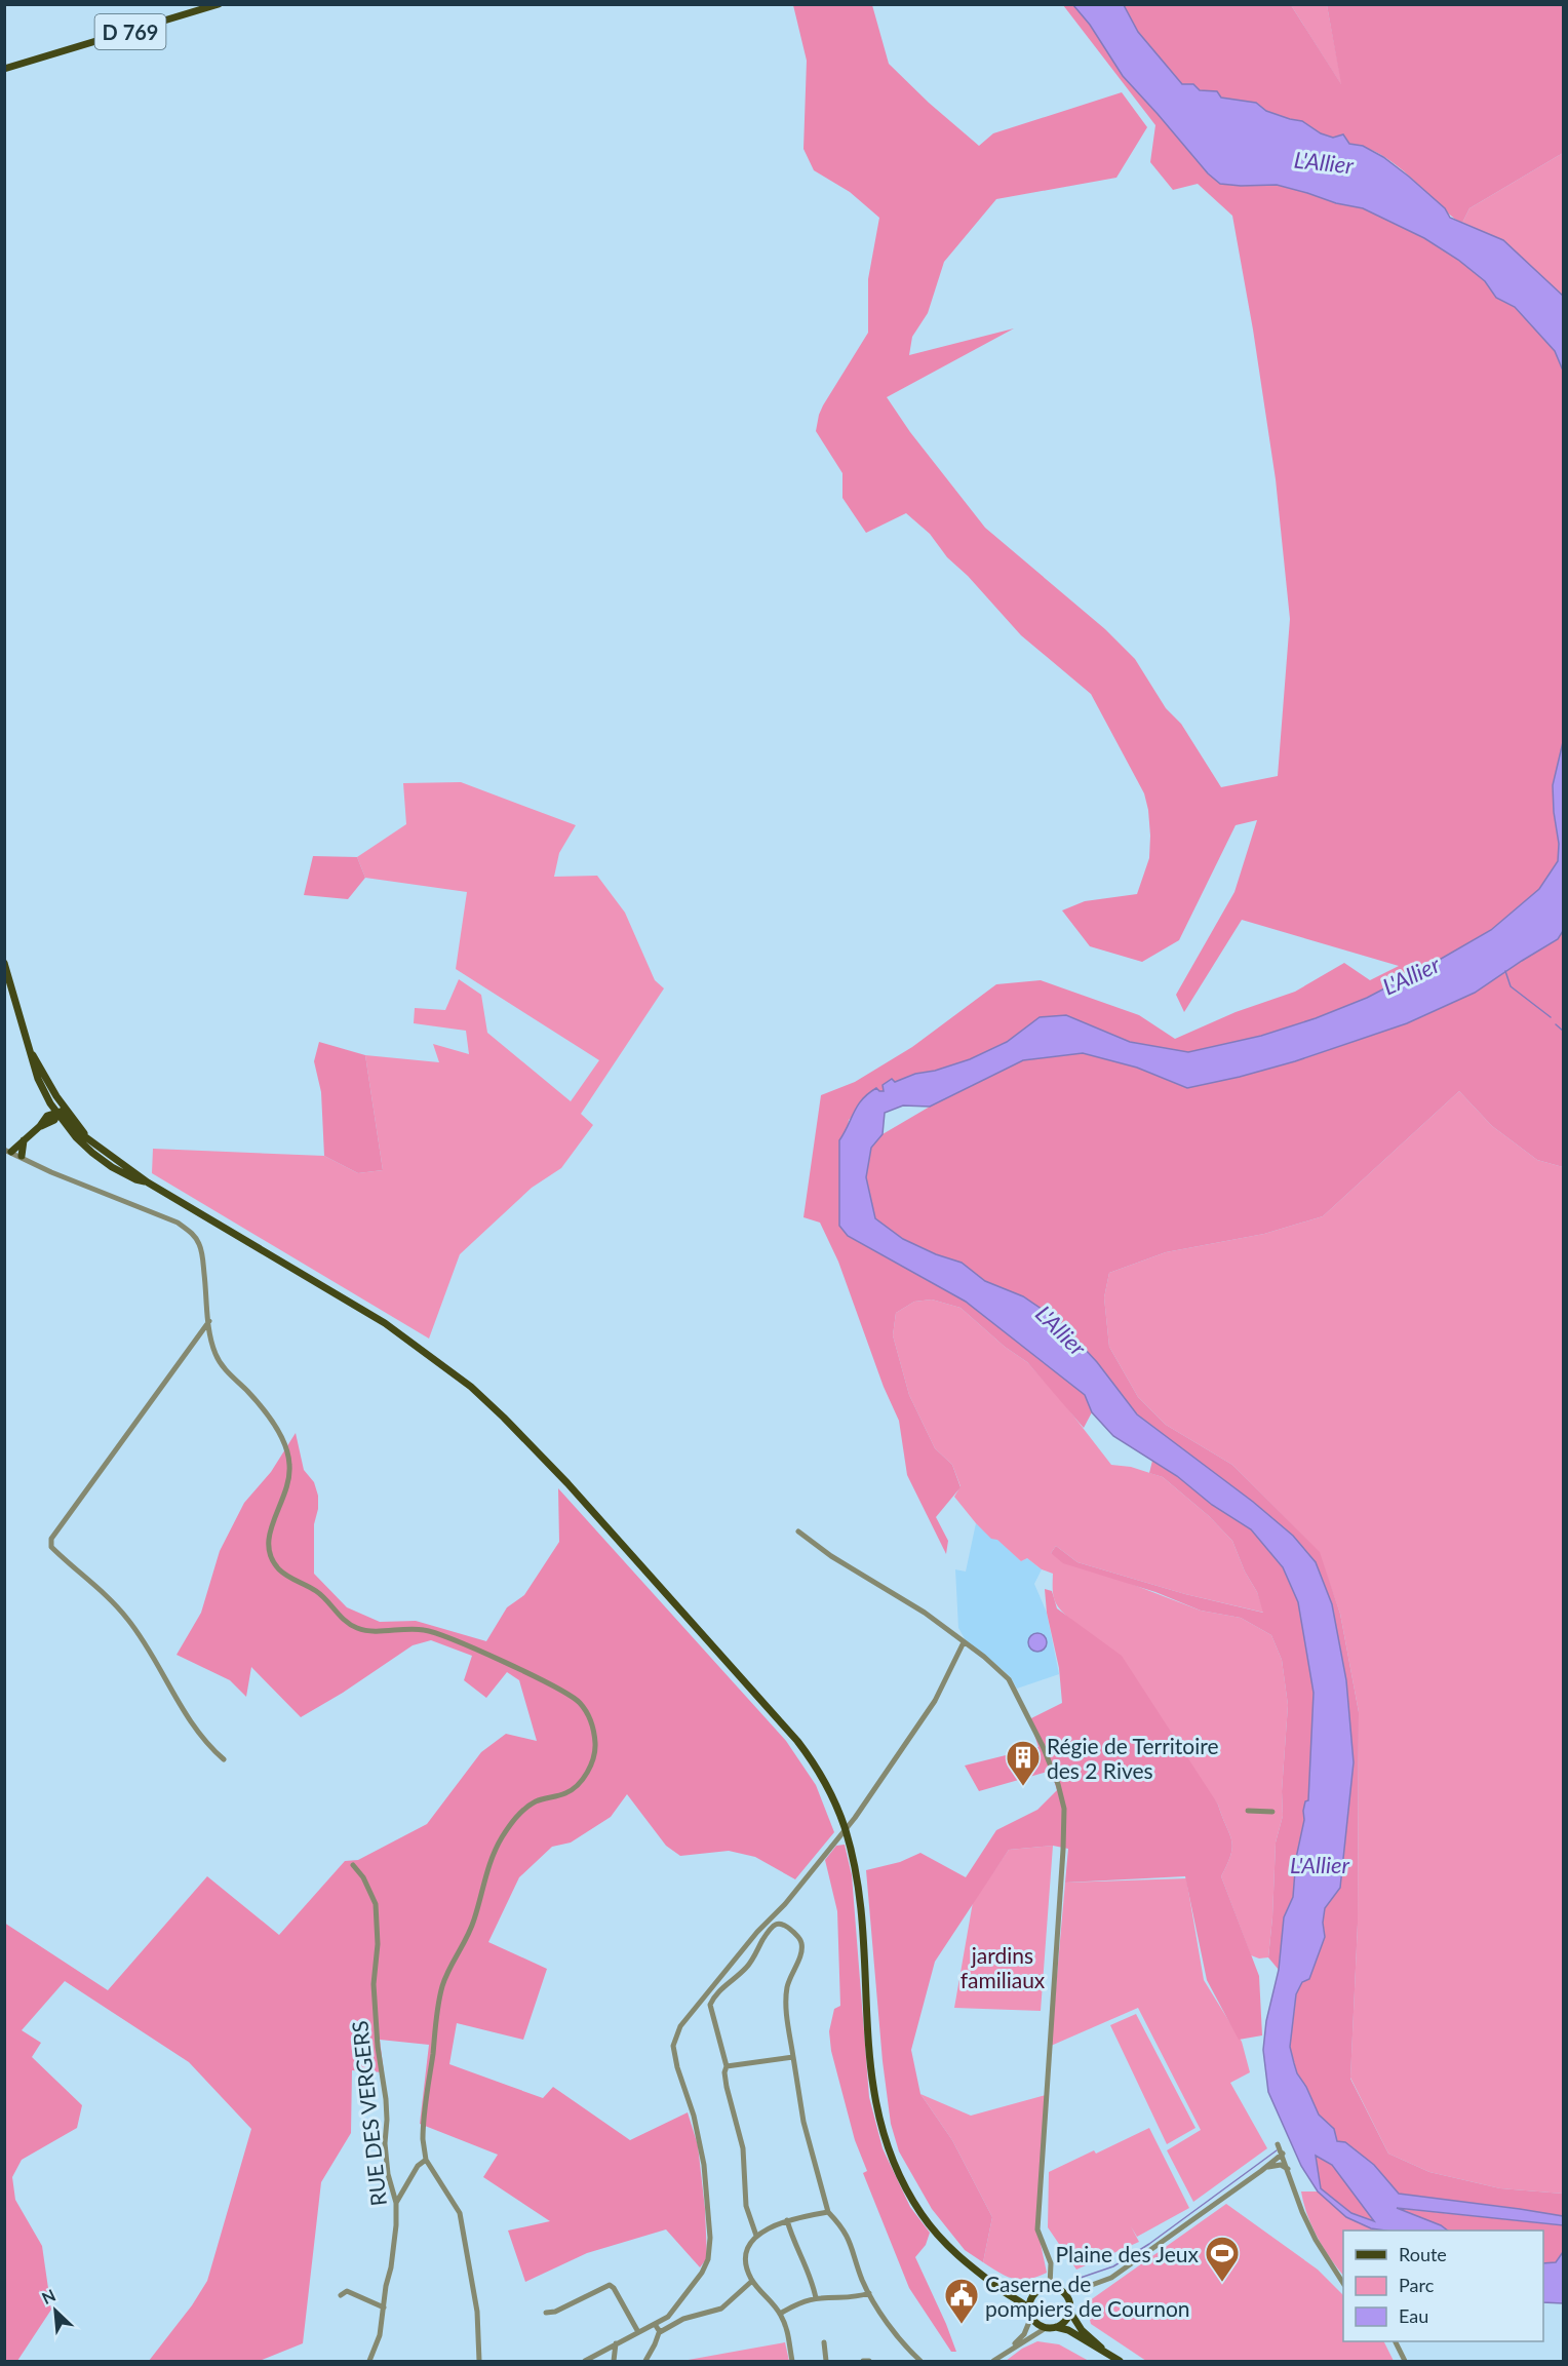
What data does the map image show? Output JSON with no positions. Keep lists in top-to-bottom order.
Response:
{
  "streets": {
    "main road": ["D 769"],
    "street": ["RUE DES VERGERS"]
  },
  "water": ["L'Allier"],
  "parks": ["jardins familiaux"],
  "places": {
    "building": ["Régie de Territoire des 2 Rives"],
    "sports": ["Plaine des Jeux"],
    "public building": ["Caserne de pompiers de Cournon"]
  },
  "legend": ["Route", "Parc", "Eau"],
  "north": "top left"
}
